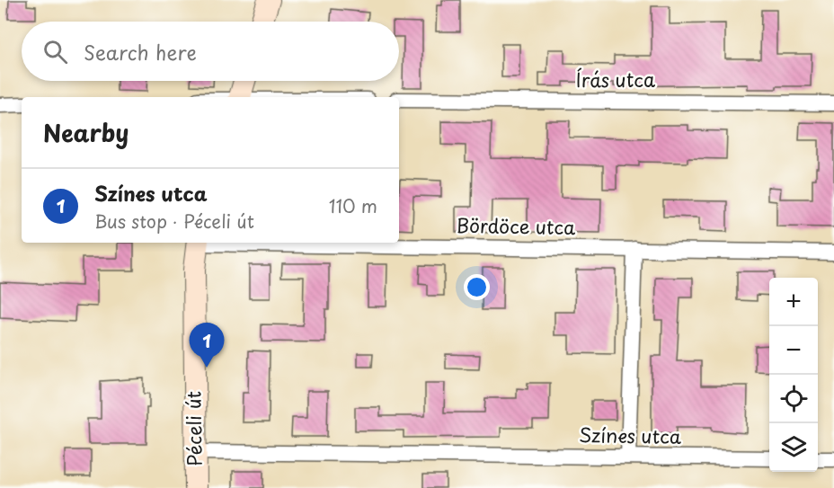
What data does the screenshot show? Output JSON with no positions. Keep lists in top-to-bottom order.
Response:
{
  "streets": {
    "main road": ["Péceli út"],
    "street": ["Írás utca", "Bördöce utca", "Színes utca"]
  },
  "crossings": [
    ["Péceli út", "Színes utca"]
  ],
  "page": {
    "search": "Search here",
    "heading": "Nearby",
    "list": [
      {
        "mark": "1",
        "name": "Színes utca",
        "note": "Bus stop · Péceli út",
        "value": "110 m"
      }
    ],
    "map_buttons": ["+", "−"],
    "pins": "1"
  }
}
